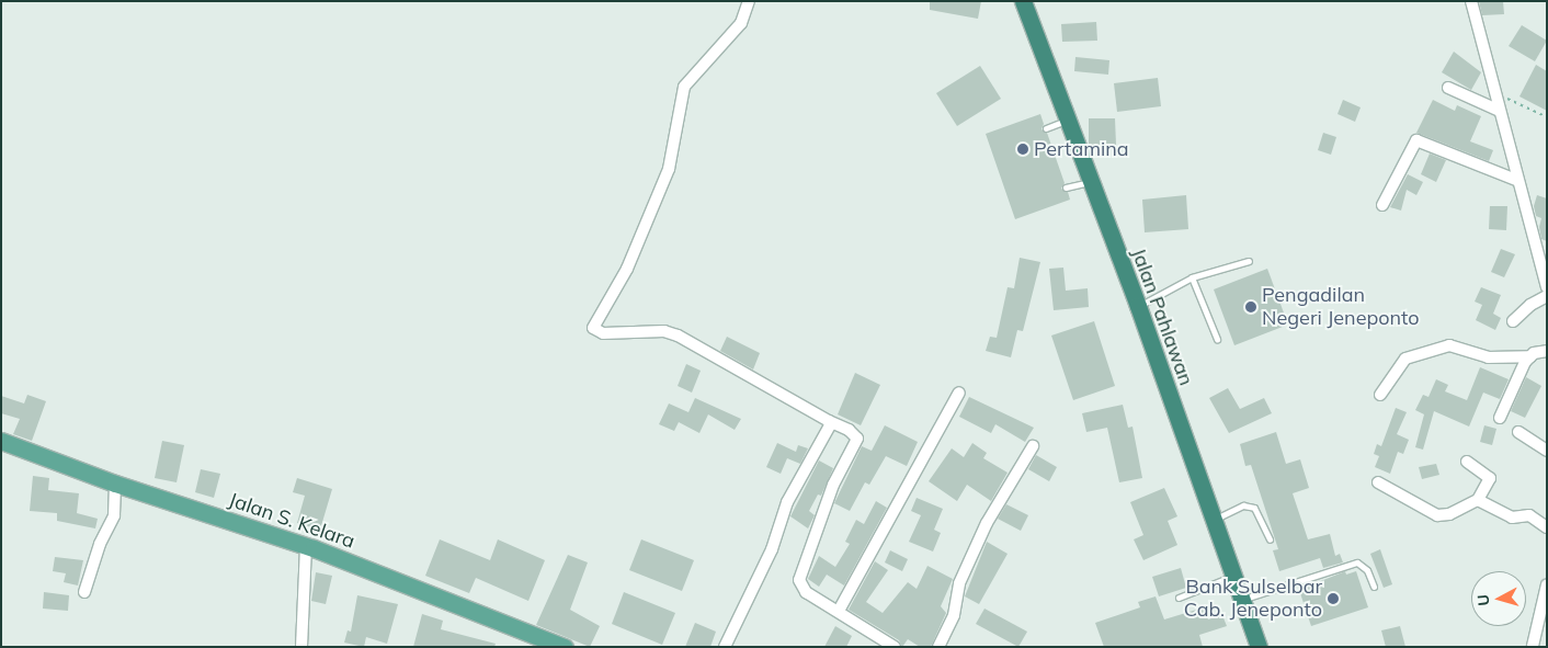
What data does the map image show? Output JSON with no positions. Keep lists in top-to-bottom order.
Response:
{
  "streets": {
    "highway": ["Jalan Pahlawan"],
    "main road": ["Jalan S. Kelara"]
  },
  "places": ["Pertamina", "Pengadilan Negeri Jeneponto", "Bank Sulselbar Cab. Jeneponto"],
  "north": "left"
}
